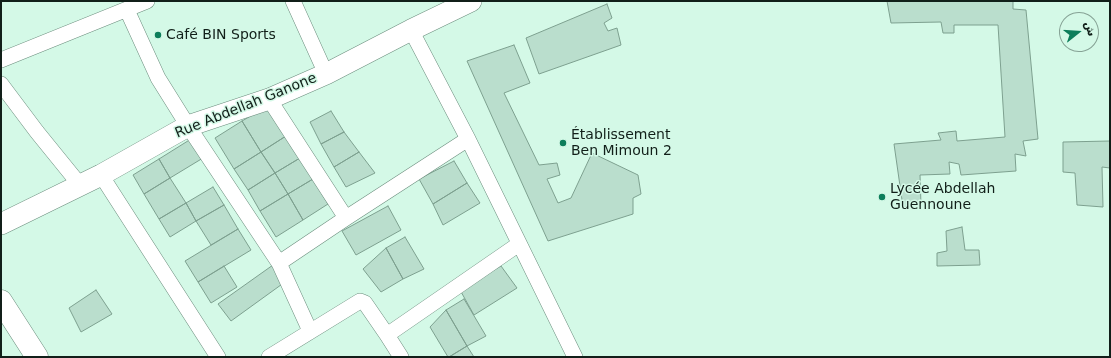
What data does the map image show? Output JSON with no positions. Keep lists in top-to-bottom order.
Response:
{
  "streets": {
    "street": ["Rue Abdellah Ganone"]
  },
  "places": ["Café BIN Sports", "Établissement Ben Mimoun 2", "Lycée Abdellah Guennoune"],
  "north": "right"
}
